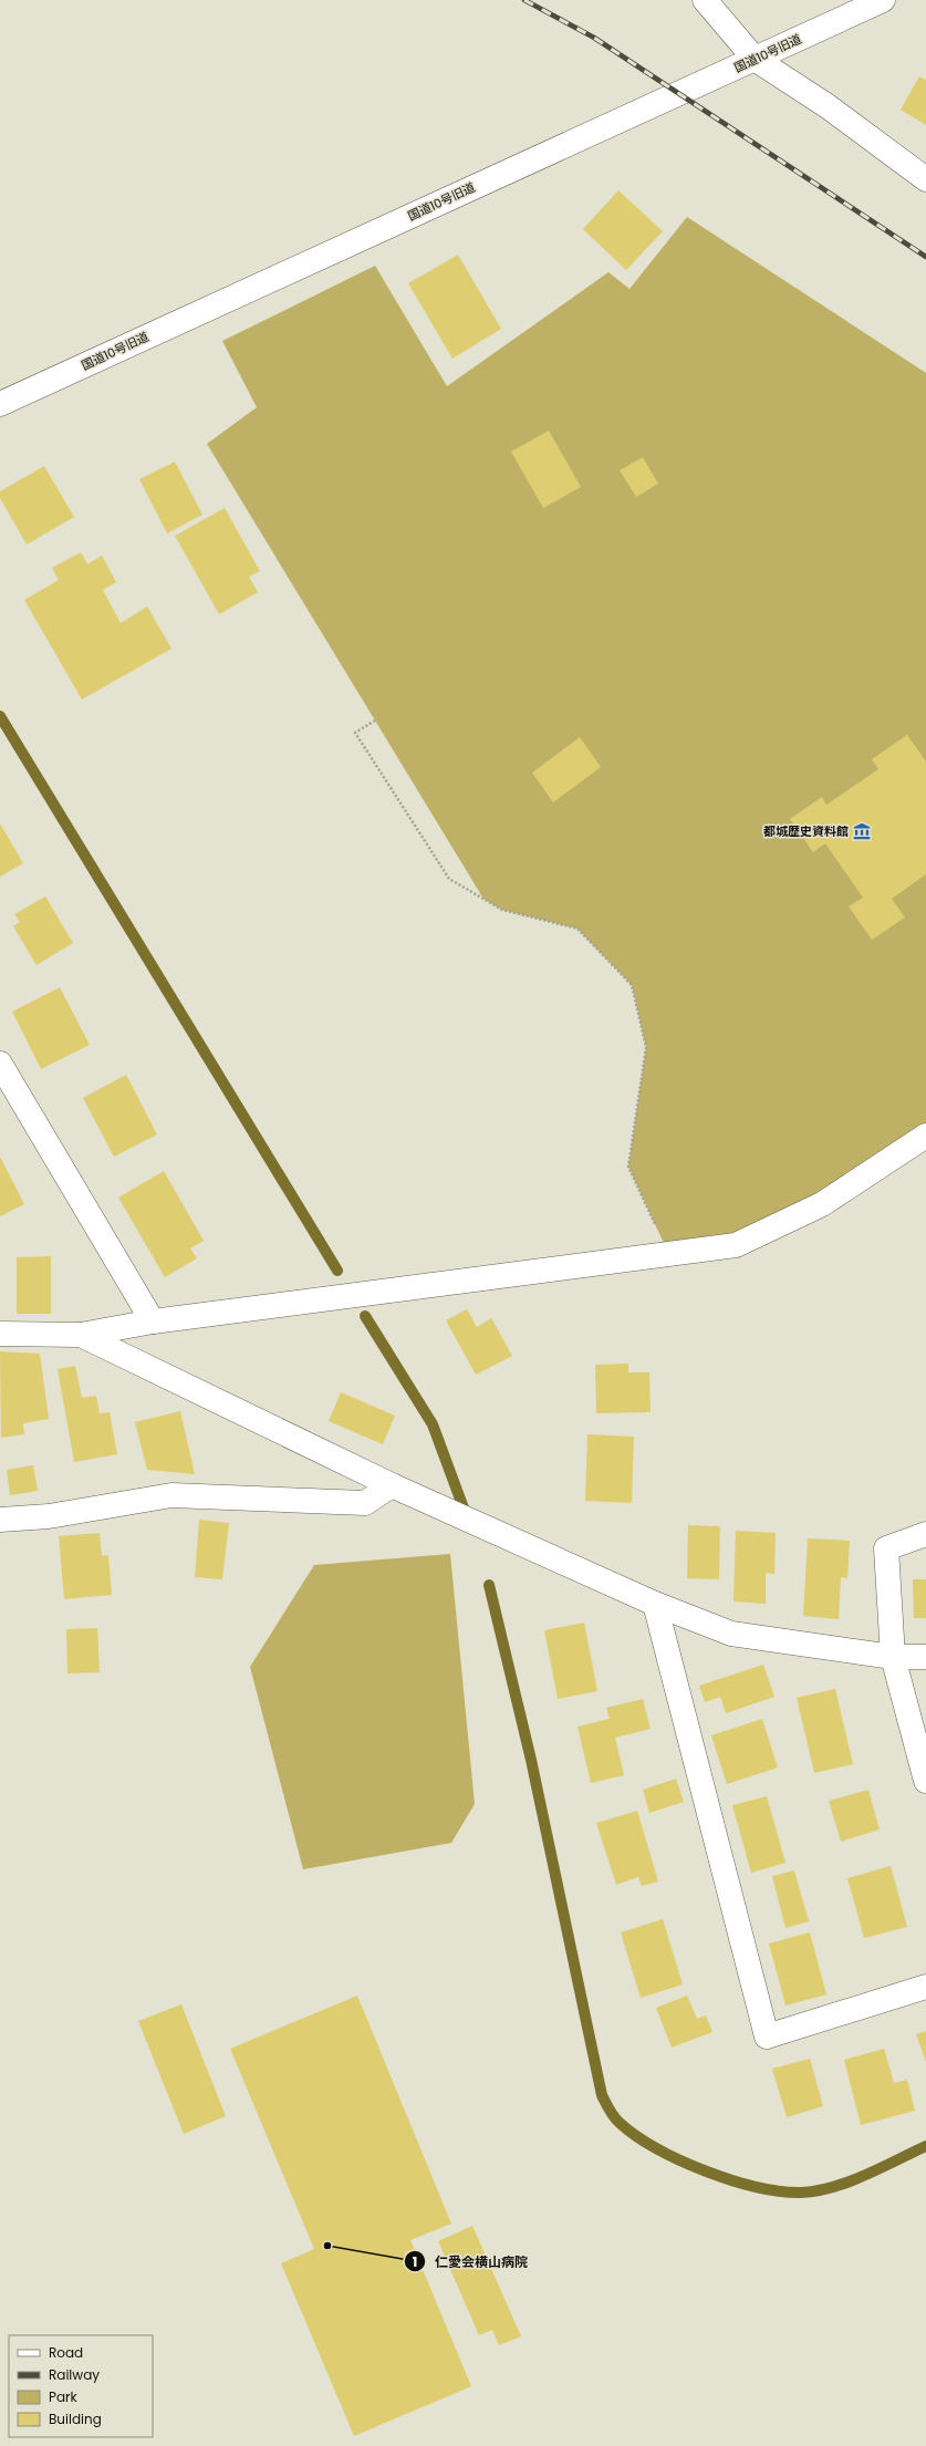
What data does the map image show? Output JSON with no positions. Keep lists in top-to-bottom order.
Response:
{
  "streets": {
    "street": ["国道10号旧道"]
  },
  "places": {
    "museum": ["都城歴史資料館"],
    "other": ["仁愛会横山病院"]
  },
  "legend": [
    "Road",
    "Railway",
    "Park",
    "Building"
  ]
}
